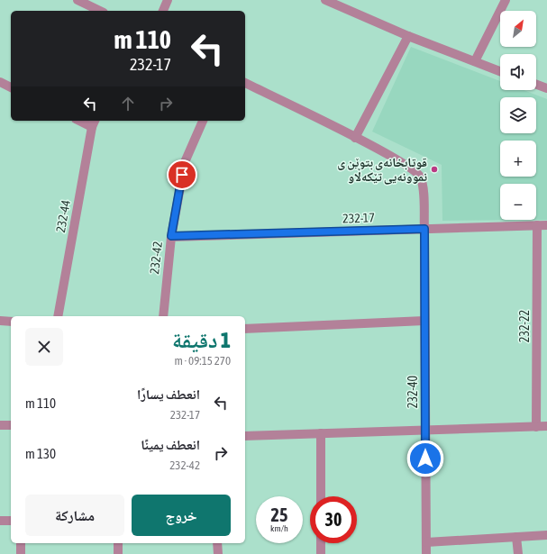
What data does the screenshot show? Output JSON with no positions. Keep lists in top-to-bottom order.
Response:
{
  "streets": {
    "street": [
      "232-44",
      "232-17",
      "232-42",
      "232-22",
      "232-40"
    ]
  },
  "crossings": [
    ["232-17", "232-42"],
    ["232-17", "232-22"],
    ["232-17", "232-40"]
  ],
  "places": ["قوتابخانه‌ی بتوێن ی نموونه‌یی تێکه‌ڵاو"],
  "north": "top right",
  "page": {
    "map_buttons": ["+", "−"],
    "turn": ["110 m", "232-17"],
    "heading": ["1 دقيقة", "270 m · 09:15"],
    "list": [
      {
        "name": "انعطف يسارًا",
        "note": "232-17",
        "value": "110 m"
      },
      {
        "name": "انعطف يمينًا",
        "note": "232-42",
        "value": "130 m"
      }
    ],
    "buttons": ["خروج", "مشاركة"],
    "speed": "25 km/h",
    "limit": "30"
  }
}
